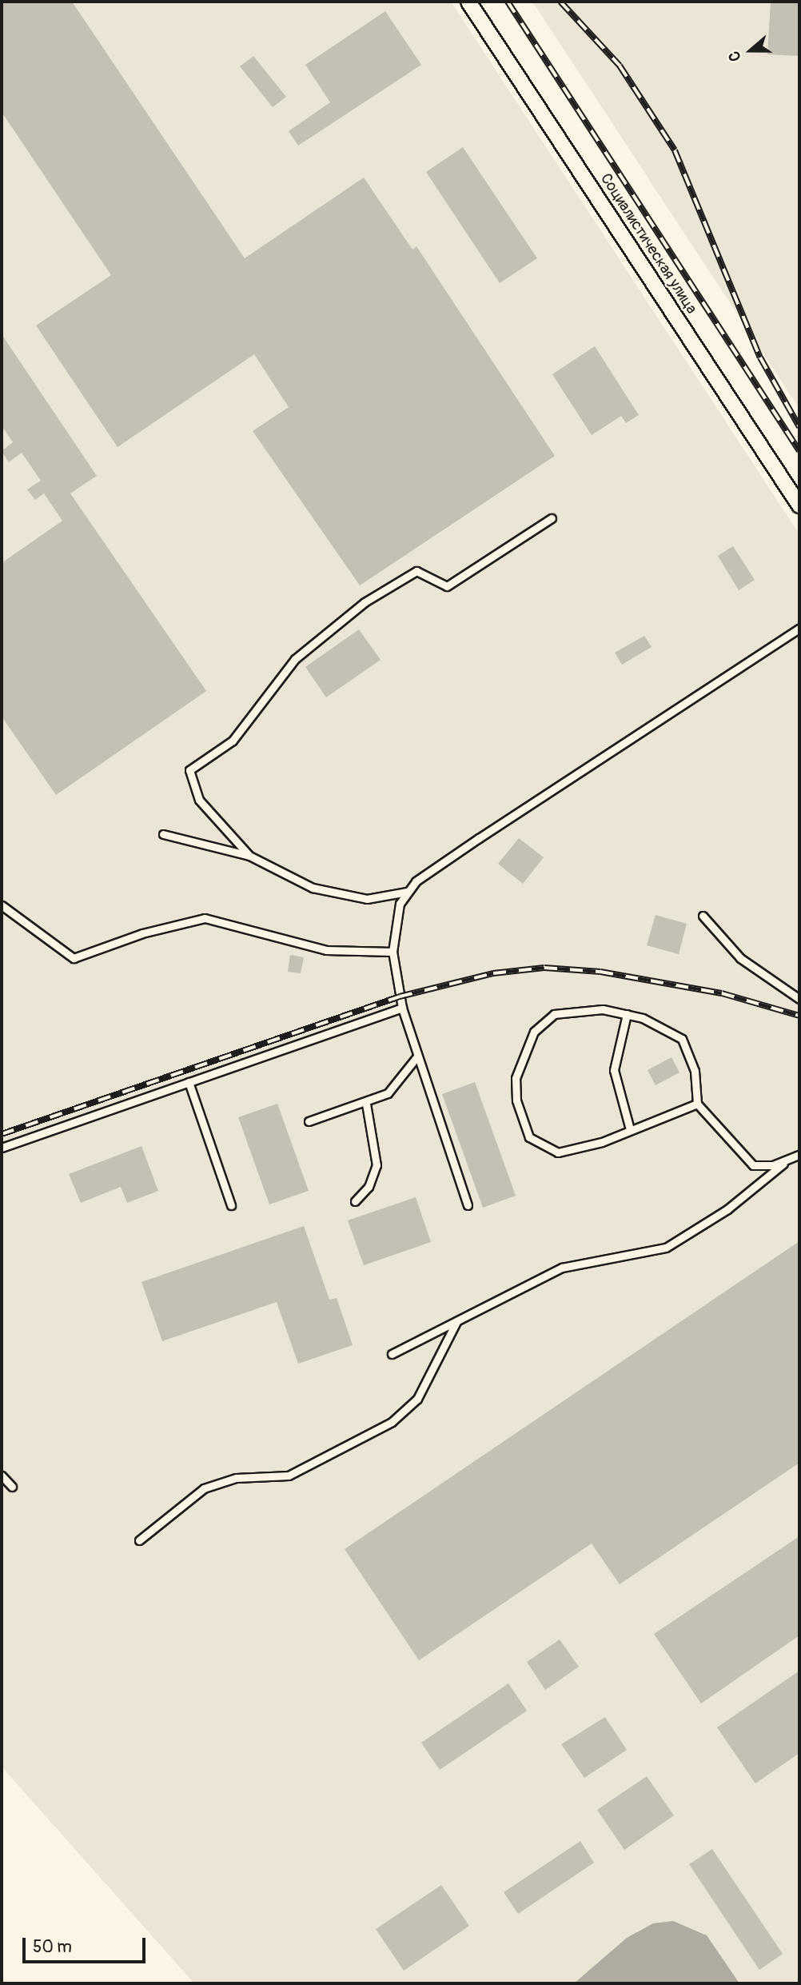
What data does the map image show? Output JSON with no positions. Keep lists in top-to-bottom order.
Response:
{
  "streets": {
    "street": ["Социалистическая улица"]
  },
  "scale_bar": "50 m",
  "north": "left"
}
